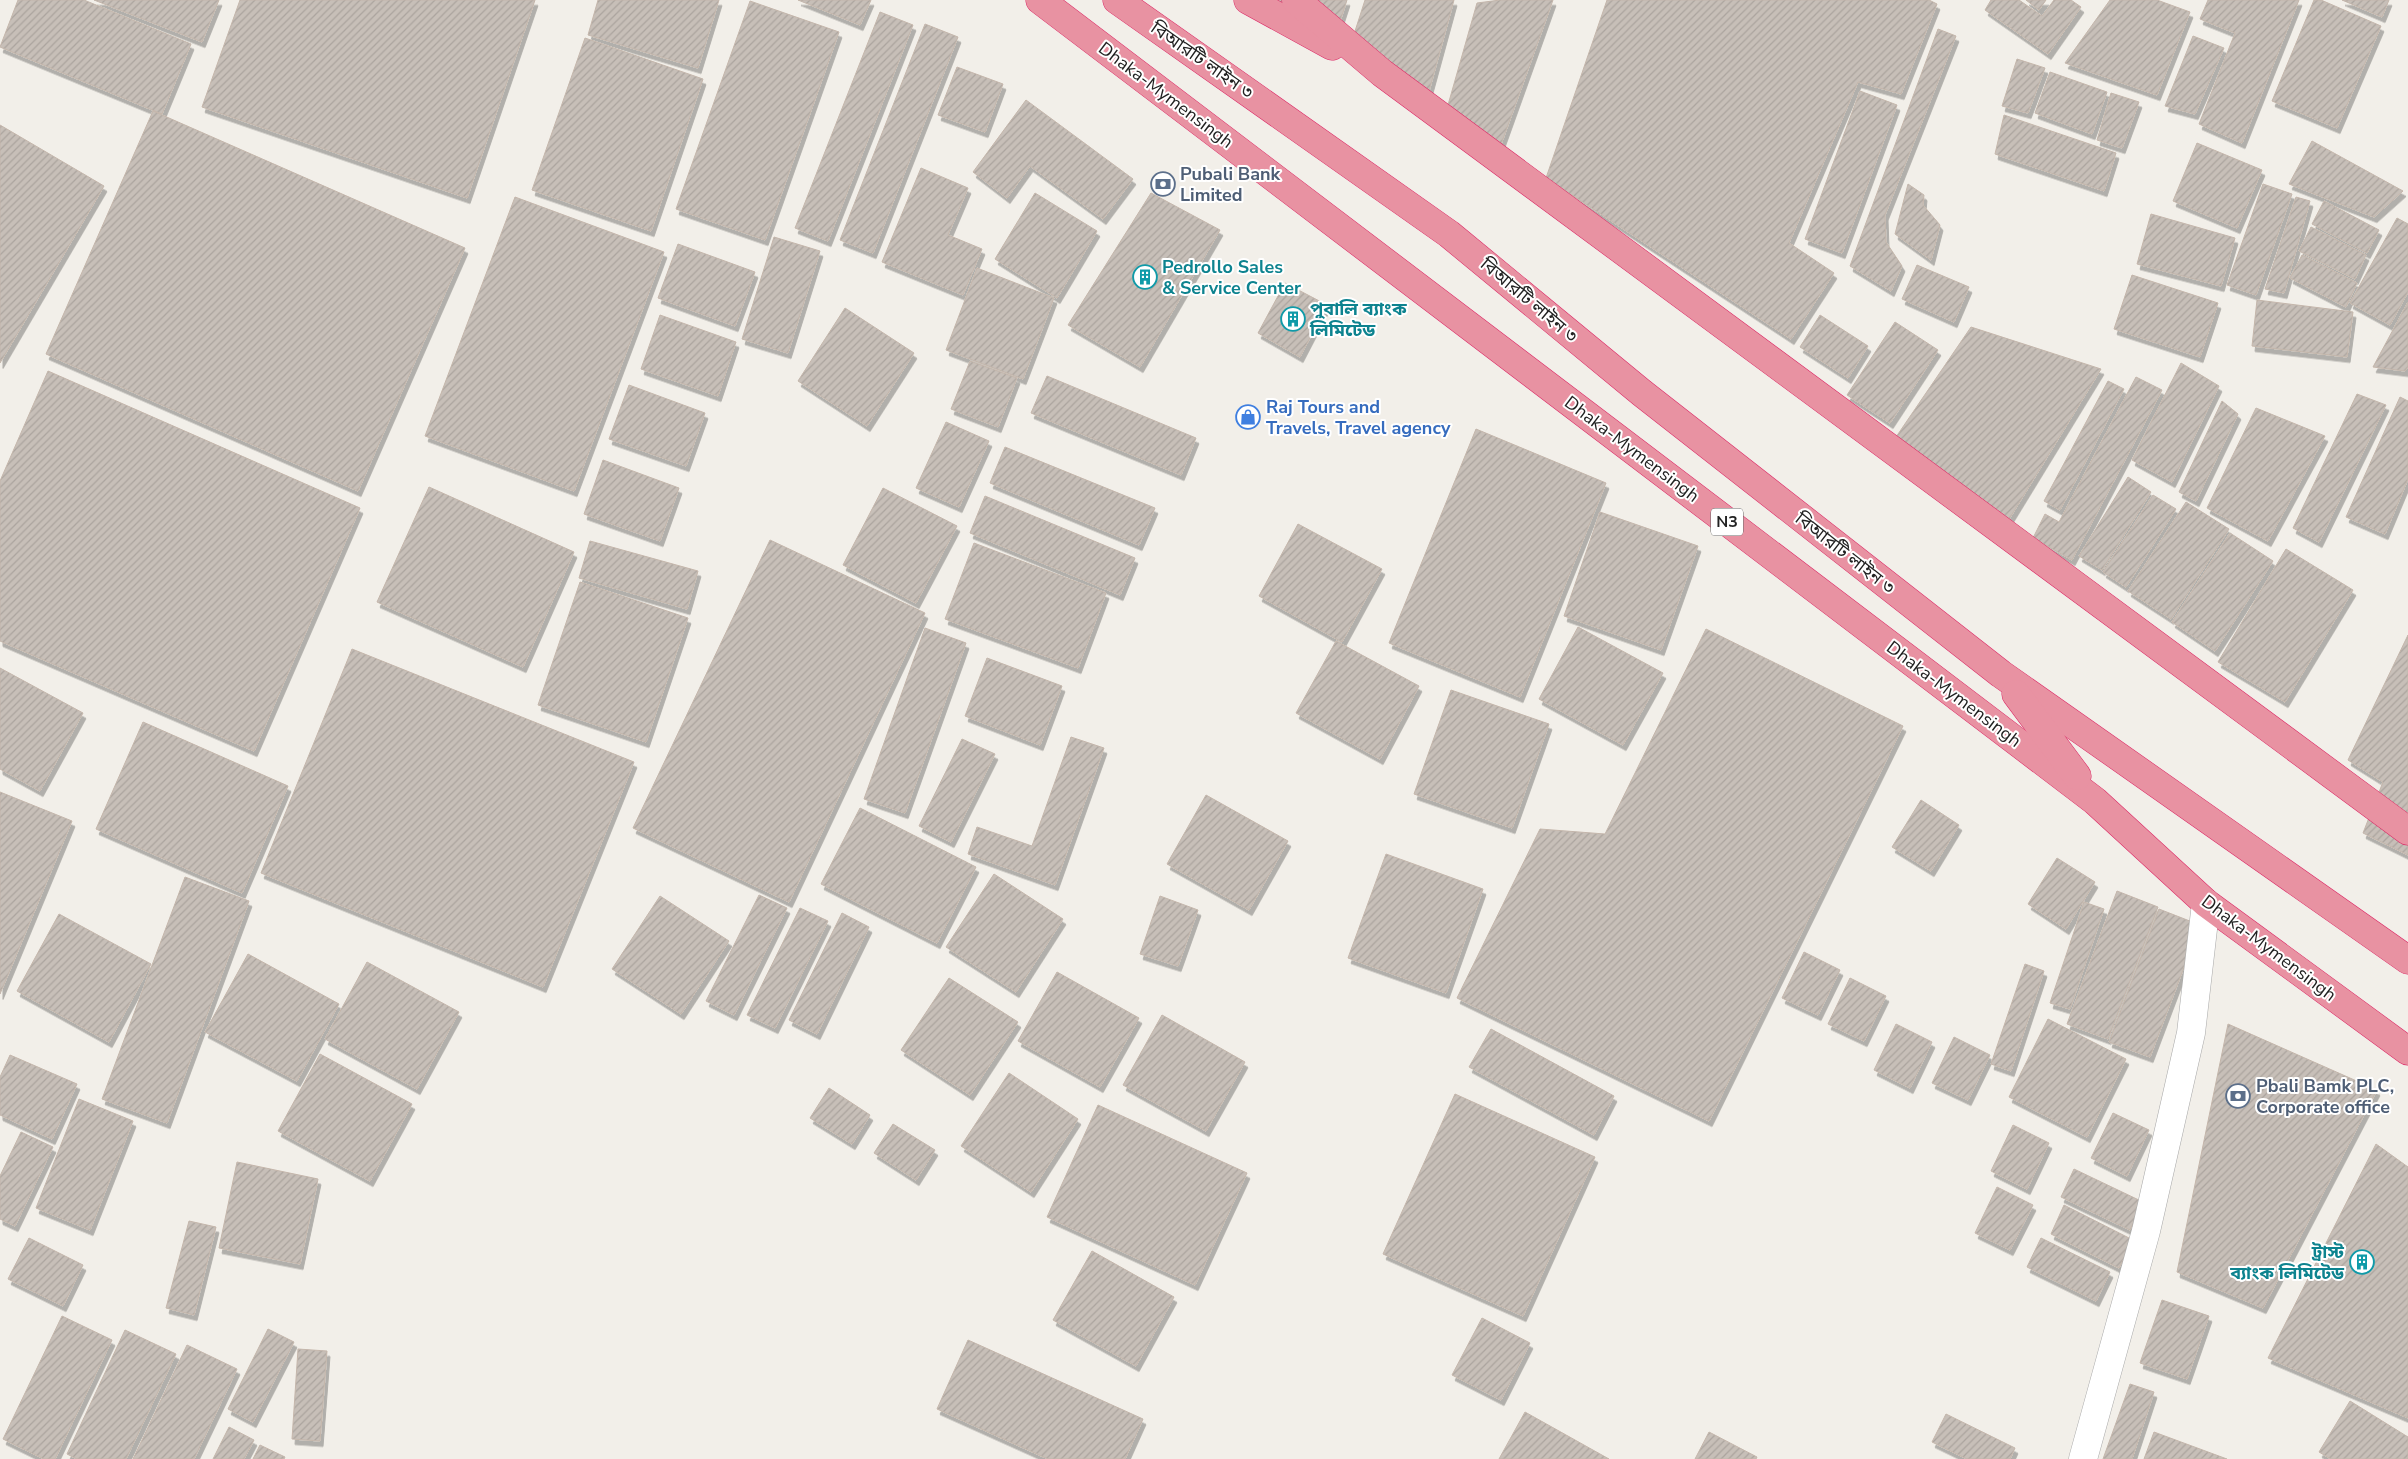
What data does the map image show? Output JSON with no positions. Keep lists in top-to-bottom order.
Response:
{
  "streets": {
    "highway": ["বিআরটি লাইন ৩", "Dhaka-Mymensingh", "N3"]
  },
  "places": {
    "bank": ["Pubali Bank Limited", "Pbali Bamk PLC, Corporate office"],
    "building": ["Pedrollo Sales & Service Center", "পুবালি ব্যাংক লিমিটেড", "ট্রাস্ট ব্যাংক লিমিটেড"],
    "shop": ["Raj Tours and Travels, Travel agency"]
  }
}
